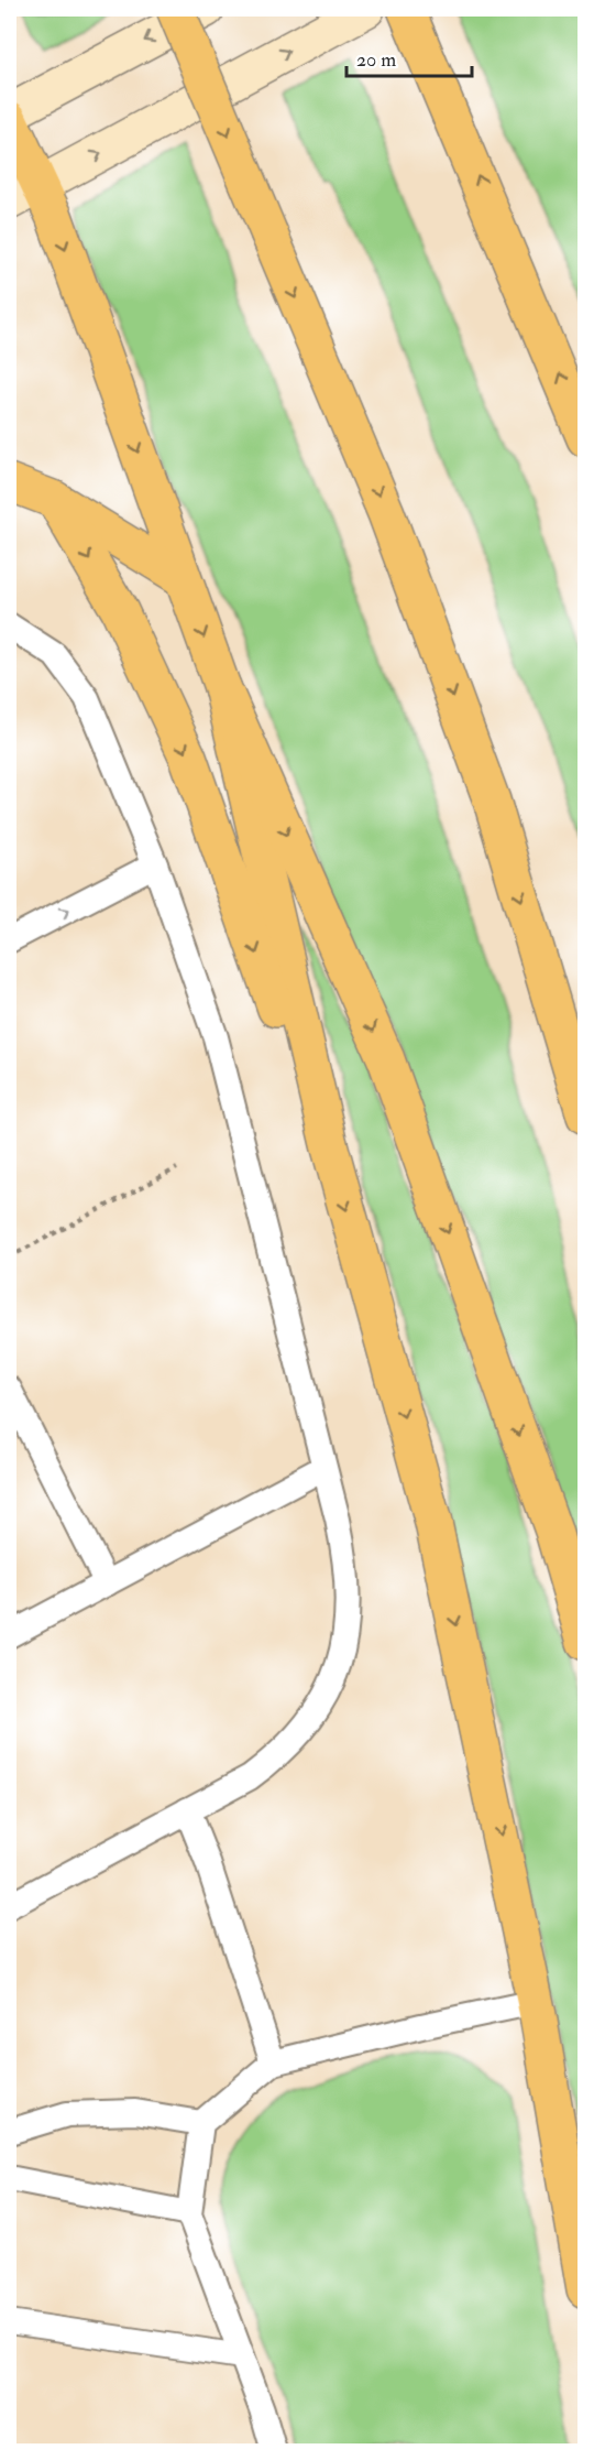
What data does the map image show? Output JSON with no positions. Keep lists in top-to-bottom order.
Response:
{
  "scale_bar": "20 m"
}
